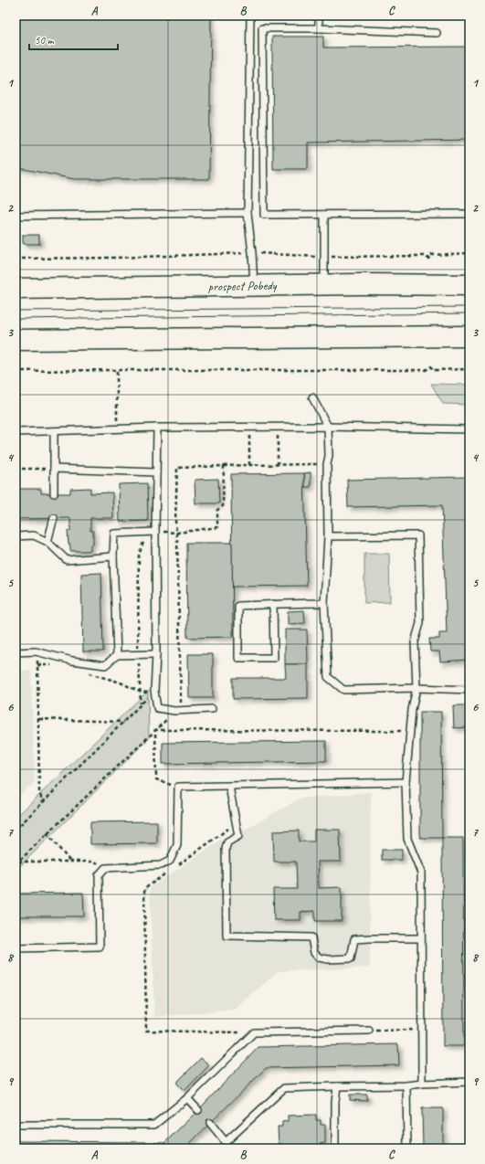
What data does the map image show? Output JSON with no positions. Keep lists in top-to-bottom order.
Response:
{
  "streets": {
    "main road": ["prospect Pobedy"]
  },
  "scale_bar": "50 m",
  "grid": {
    "columns": ["A", "B", "C"],
    "rows": [
      "1",
      "2",
      "3",
      "4",
      "5",
      "6",
      "7",
      "8",
      "9"
    ]
  }
}
